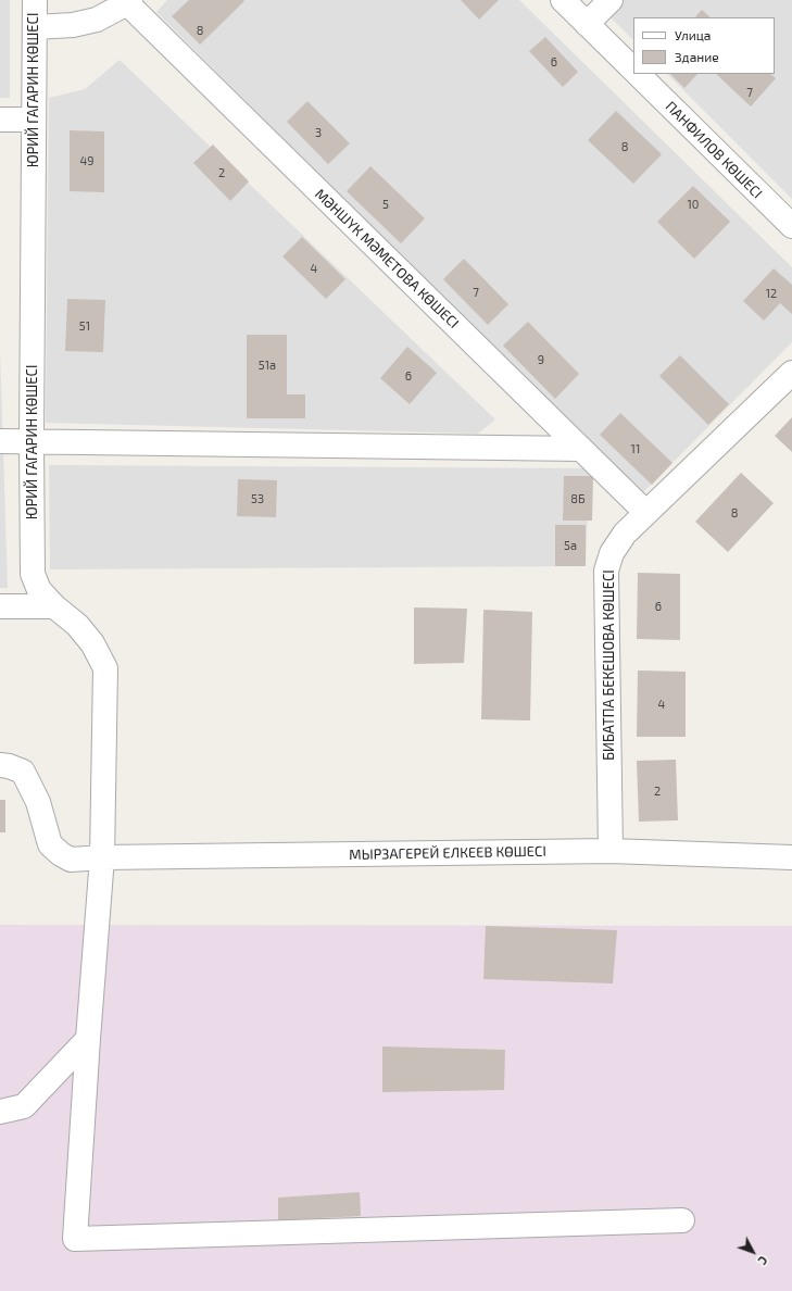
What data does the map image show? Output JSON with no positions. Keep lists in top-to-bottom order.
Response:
{
  "streets": {
    "street": [
      "ЮРИЙ ГАГАРИН КӨШЕСІ",
      "ПАНФИЛОВ КӨШЕСІ",
      "МӘНШҮК МӘМЕТОВА КӨШЕСІ",
      "БИБАТПА БЕКЕШОВА КӨШЕСІ",
      "МЫРЗАГЕРЕЙ ЕЛКЕЕВ КӨШЕСІ"
    ]
  },
  "crossings": [
    ["ЮРИЙ ГАГАРИН КӨШЕСІ", "МЫРЗАГЕРЕЙ ЕЛКЕЕВ КӨШЕСІ"],
    ["МӘНШҮК МӘМЕТОВА КӨШЕСІ", "БИБАТПА БЕКЕШОВА КӨШЕСІ"],
    ["БИБАТПА БЕКЕШОВА КӨШЕСІ", "МЫРЗАГЕРЕЙ ЕЛКЕЕВ КӨШЕСІ"]
  ],
  "house_numbers": [
    "8",
    "6",
    "7",
    "3",
    "8",
    "49",
    "2",
    "5",
    "10",
    "4",
    "7",
    "12",
    "51",
    "9",
    "51а",
    "6",
    "11",
    "53",
    "8Б",
    "8",
    "5а",
    "6",
    "4",
    "2"
  ],
  "legend": ["Улица", "Здание"],
  "north": "bottom right"
}
